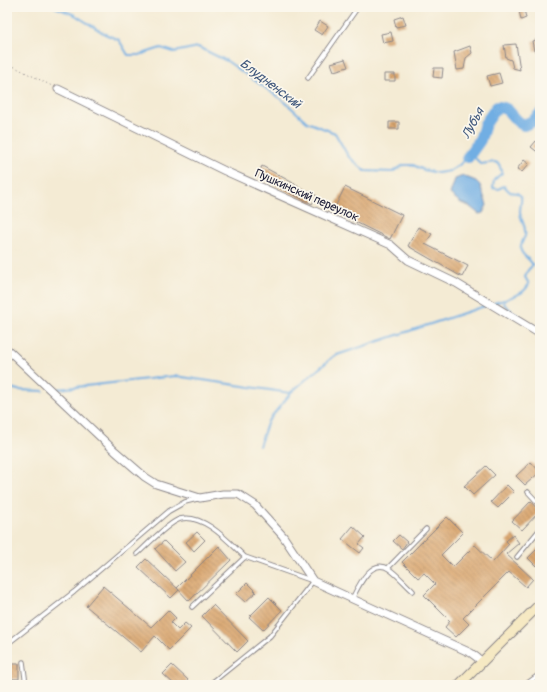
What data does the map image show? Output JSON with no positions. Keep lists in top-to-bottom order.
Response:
{
  "streets": {
    "street": ["Пушкинский переулок"]
  },
  "water": ["Блудненский", "Лубья"]
}
